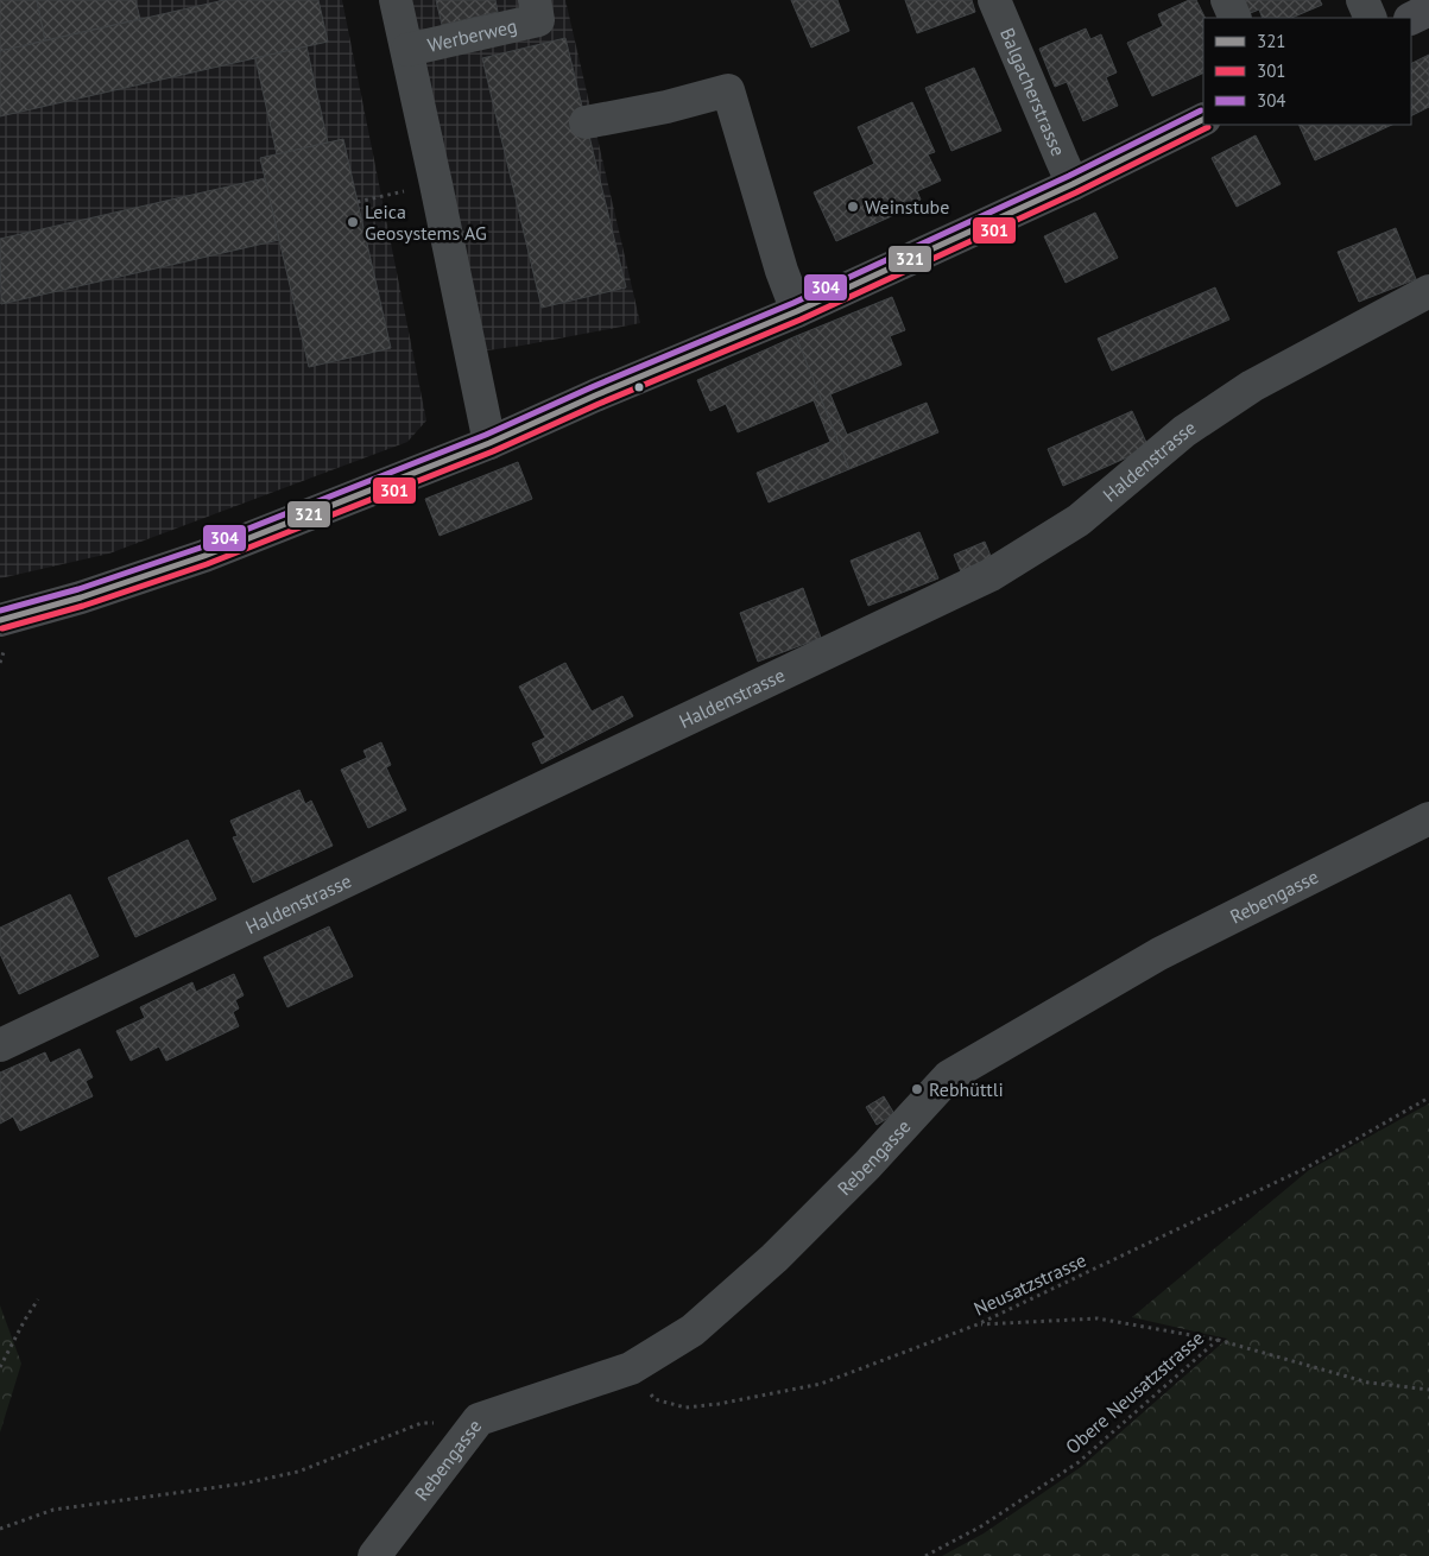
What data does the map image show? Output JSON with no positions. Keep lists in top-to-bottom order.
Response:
{
  "streets": {
    "street": [
      "Werberweg",
      "Balgacherstrasse",
      "Haldenstrasse",
      "Rebengasse"
    ],
    "path": ["Neusatzstrasse", "Obere Neusatzstrasse"]
  },
  "crossings": [
    ["Rebengasse", "Neusatzstrasse"],
    ["Neusatzstrasse", "Obere Neusatzstrasse"]
  ],
  "places": ["Weinstube", "Leica Geosystems AG", "Rebhüttli"],
  "lines": ["transit line 304", "transit line 321", "transit line 301"],
  "legend": ["321", "301", "304"]
}
